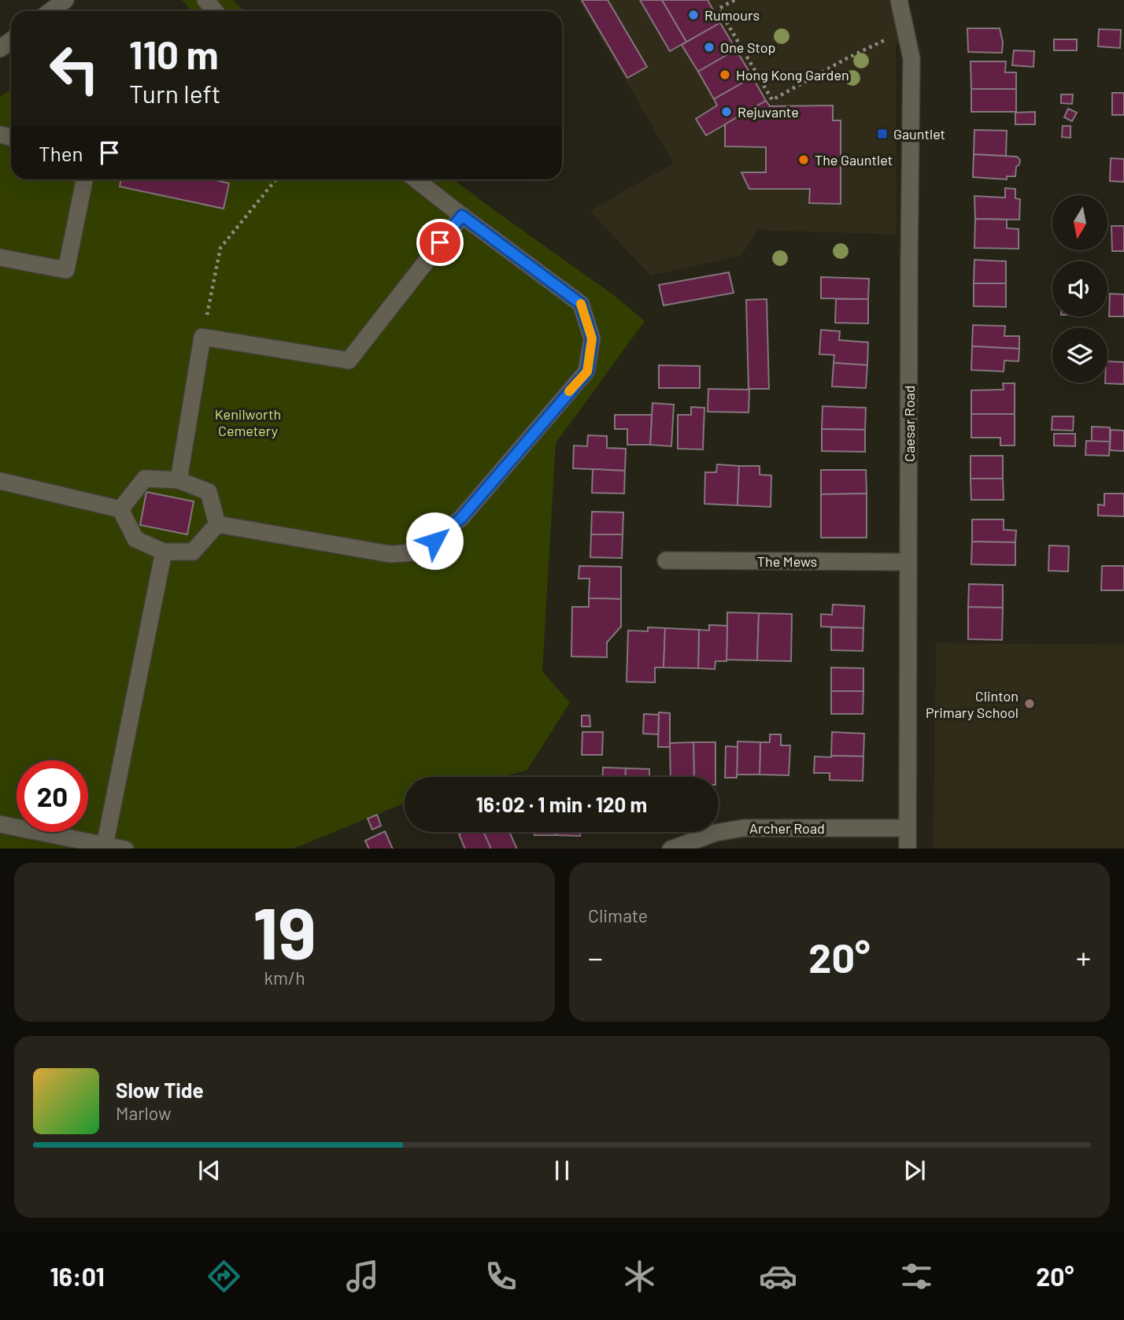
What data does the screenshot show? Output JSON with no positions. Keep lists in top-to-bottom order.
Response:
{
  "streets": {
    "street": ["Caesar Road", "The Mews", "Archer Road"]
  },
  "crossings": [
    ["Caesar Road", "The Mews"],
    ["Caesar Road", "Archer Road"]
  ],
  "parks": ["Kenilworth Cemetery"],
  "places": {
    "other": [
      "Rumours",
      "One Stop",
      "Hong Kong Garden",
      "Rejuvante",
      "The Gauntlet",
      "Clinton Primary School"
    ],
    "transit": ["Gauntlet"]
  },
  "north": "bottom",
  "page": {
    "turn": ["110 m", "Turn left"],
    "then": "Then",
    "limit": "20",
    "trip": "16:02 · 1 min · 120 m",
    "tile": [
      ["19", "km/h"],
      "Climate"
    ],
    "heat": ["−", "20°", "+"],
    "song": ["Slow Tide", "Marlow"],
    "tabs": ["16:01", "20°"]
  }
}
